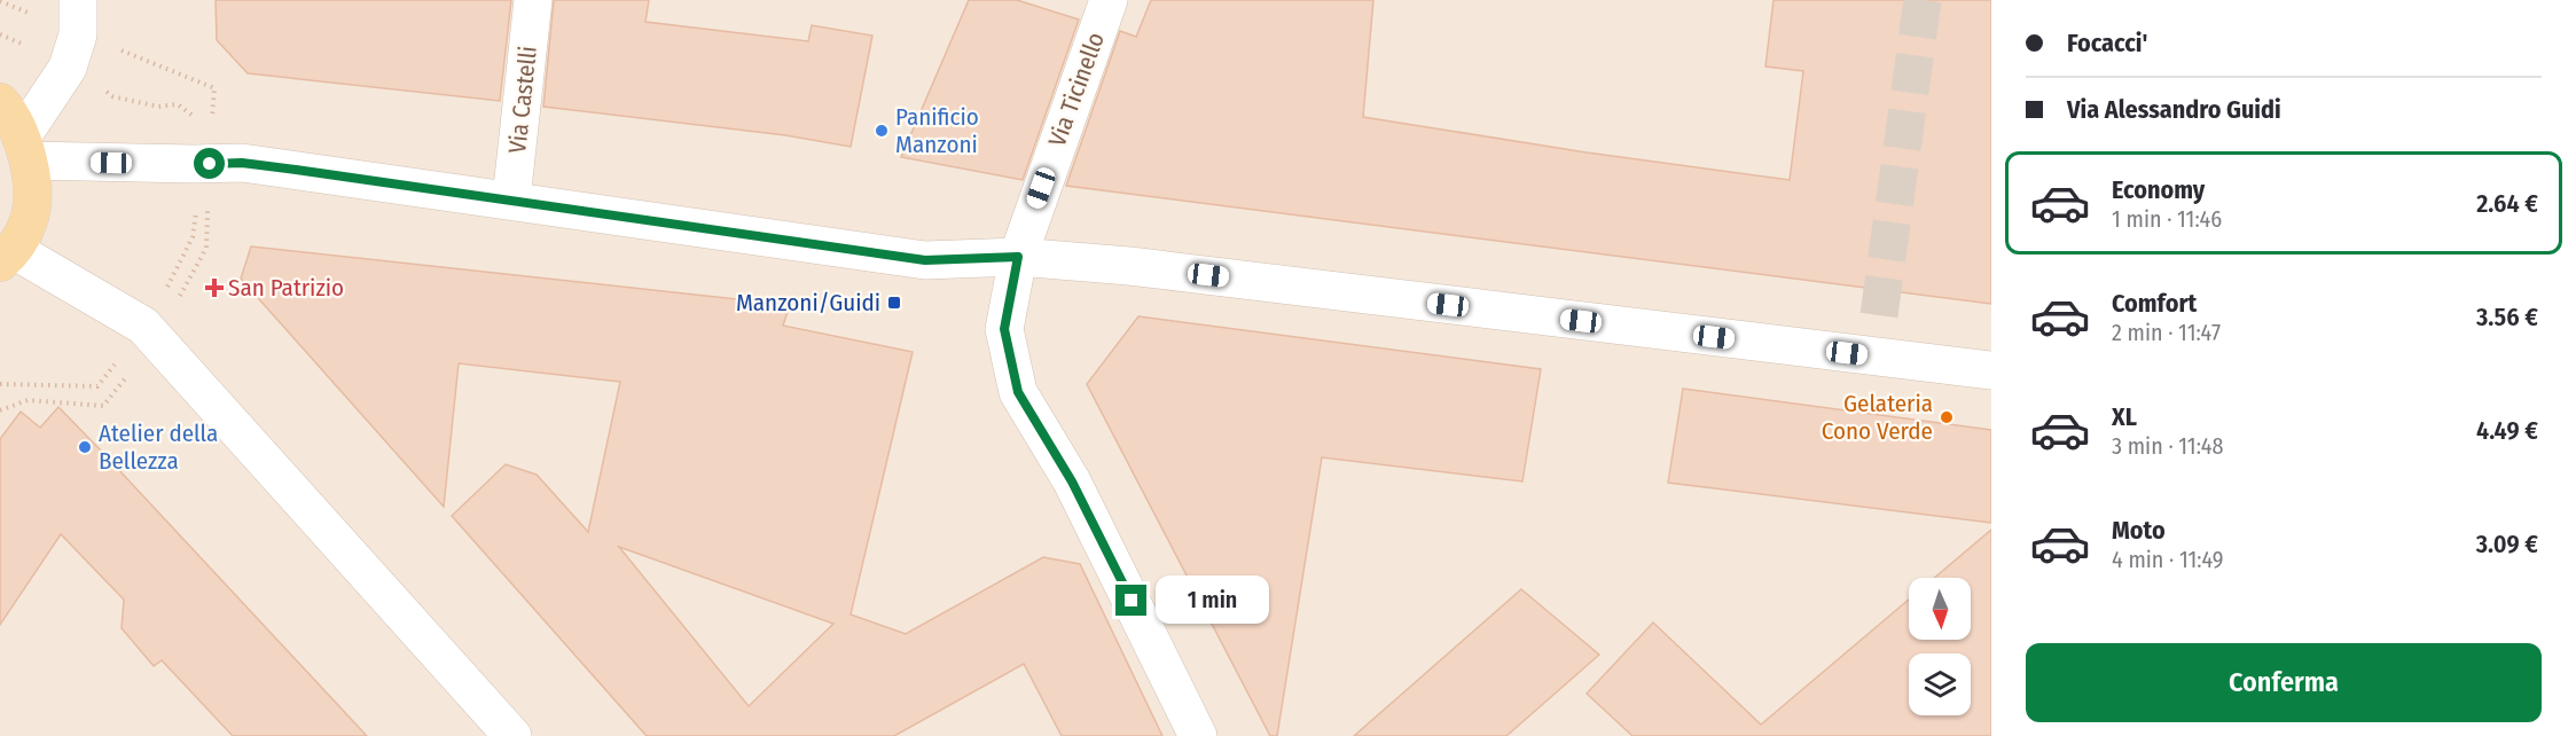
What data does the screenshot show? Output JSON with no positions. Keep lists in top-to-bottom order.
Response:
{
  "streets": {
    "street": ["Via Ticinello", "Via Castelli"]
  },
  "places": {
    "other": ["Panificio Manzoni", "Gelateria Cono Verde", "Atelier della Bellezza"],
    "health": ["San Patrizio"],
    "transit": ["Manzoni/Guidi"]
  },
  "north": "bottom",
  "page": {
    "banner": ["Focacci'", "Via Alessandro Guidi"],
    "list": [
      {
        "name": "Economy",
        "note": "1 min · 11:46",
        "value": "2.64 €"
      },
      {
        "name": "Comfort",
        "note": "2 min · 11:47",
        "value": "3.56 €"
      },
      {
        "name": "XL",
        "note": "3 min · 11:48",
        "value": "4.49 €"
      },
      {
        "name": "Moto",
        "note": "4 min · 11:49",
        "value": "3.09 €"
      }
    ],
    "bubble": "1 min",
    "buttons": "Conferma"
  }
}
